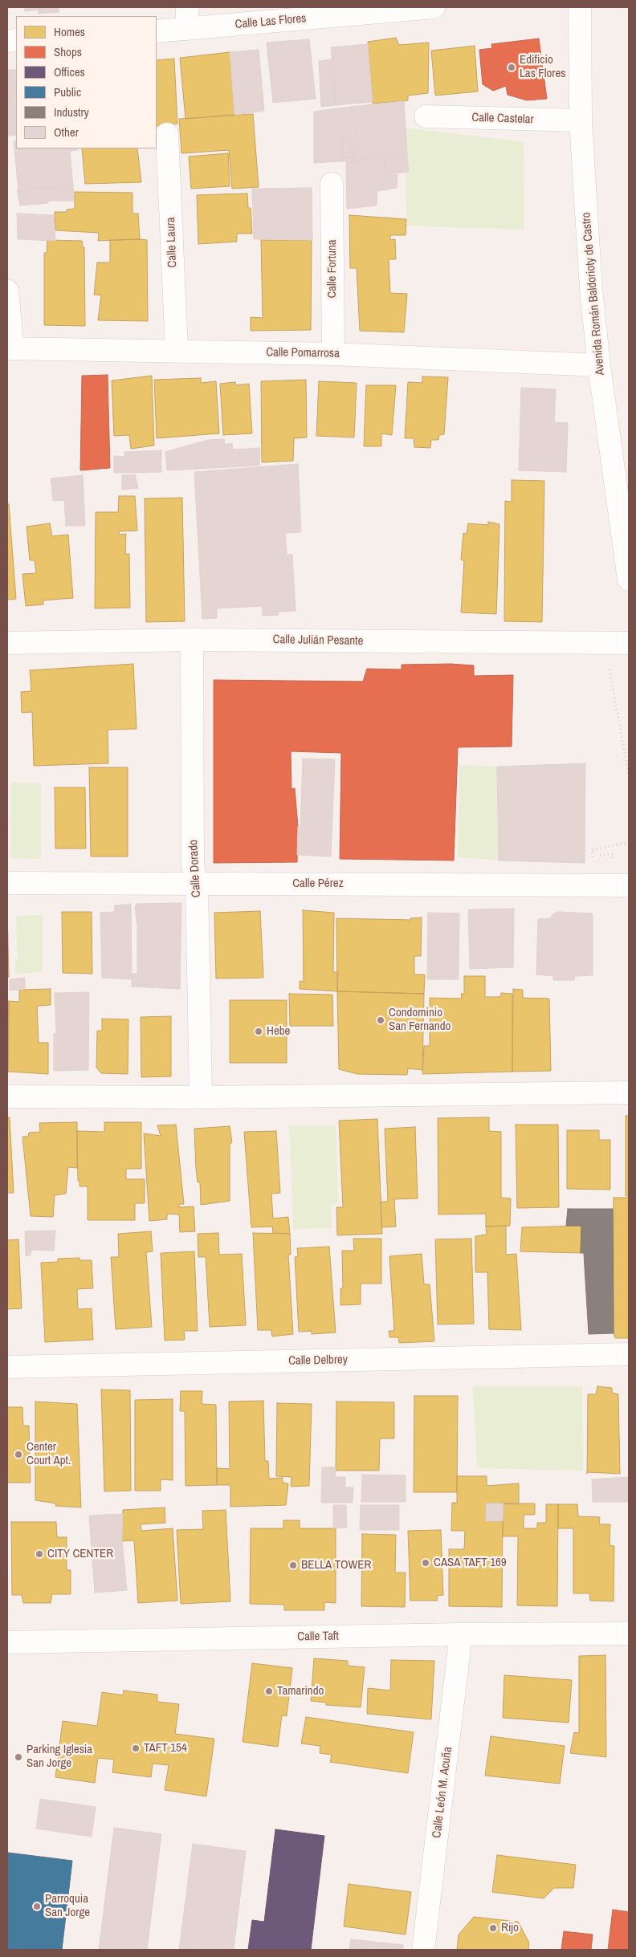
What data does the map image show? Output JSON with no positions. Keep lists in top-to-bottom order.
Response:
{
  "streets": {
    "street": [
      "Calle Las Flores",
      "Calle Castelar",
      "Calle Laura",
      "Calle Fortuna",
      "Avenida Román Baldorioty de Castro",
      "Calle Pomarrosa",
      "Calle Julián Pesante",
      "Calle Dorado",
      "Calle Pérez",
      "Calle Delbrey",
      "Calle Taft",
      "Calle León M. Acuña"
    ]
  },
  "crossings": [
    ["Calle Castelar", "Avenida Román Baldorioty de Castro"],
    ["Calle Laura", "Calle Pomarrosa"],
    ["Calle Fortuna", "Calle Pomarrosa"],
    ["Avenida Román Baldorioty de Castro", "Calle Pomarrosa"],
    ["Calle Julián Pesante", "Calle Dorado"],
    ["Calle Dorado", "Calle Pérez"],
    ["Calle Taft", "Calle León M. Acuña"]
  ],
  "places": [
    "Edificio Las Flores",
    "Condominio San Fernando",
    "Hebe",
    "Center Court Apt.",
    "CITY CENTER",
    "CASA TAFT 169",
    "BELLA TOWER",
    "Tamarindo",
    "TAFT 154",
    "Parking Iglesia San Jorge",
    "Parroquia San Jorge",
    "Rijo"
  ],
  "legend": [
    "Homes",
    "Shops",
    "Offices",
    "Public",
    "Industry",
    "Other"
  ]
}
